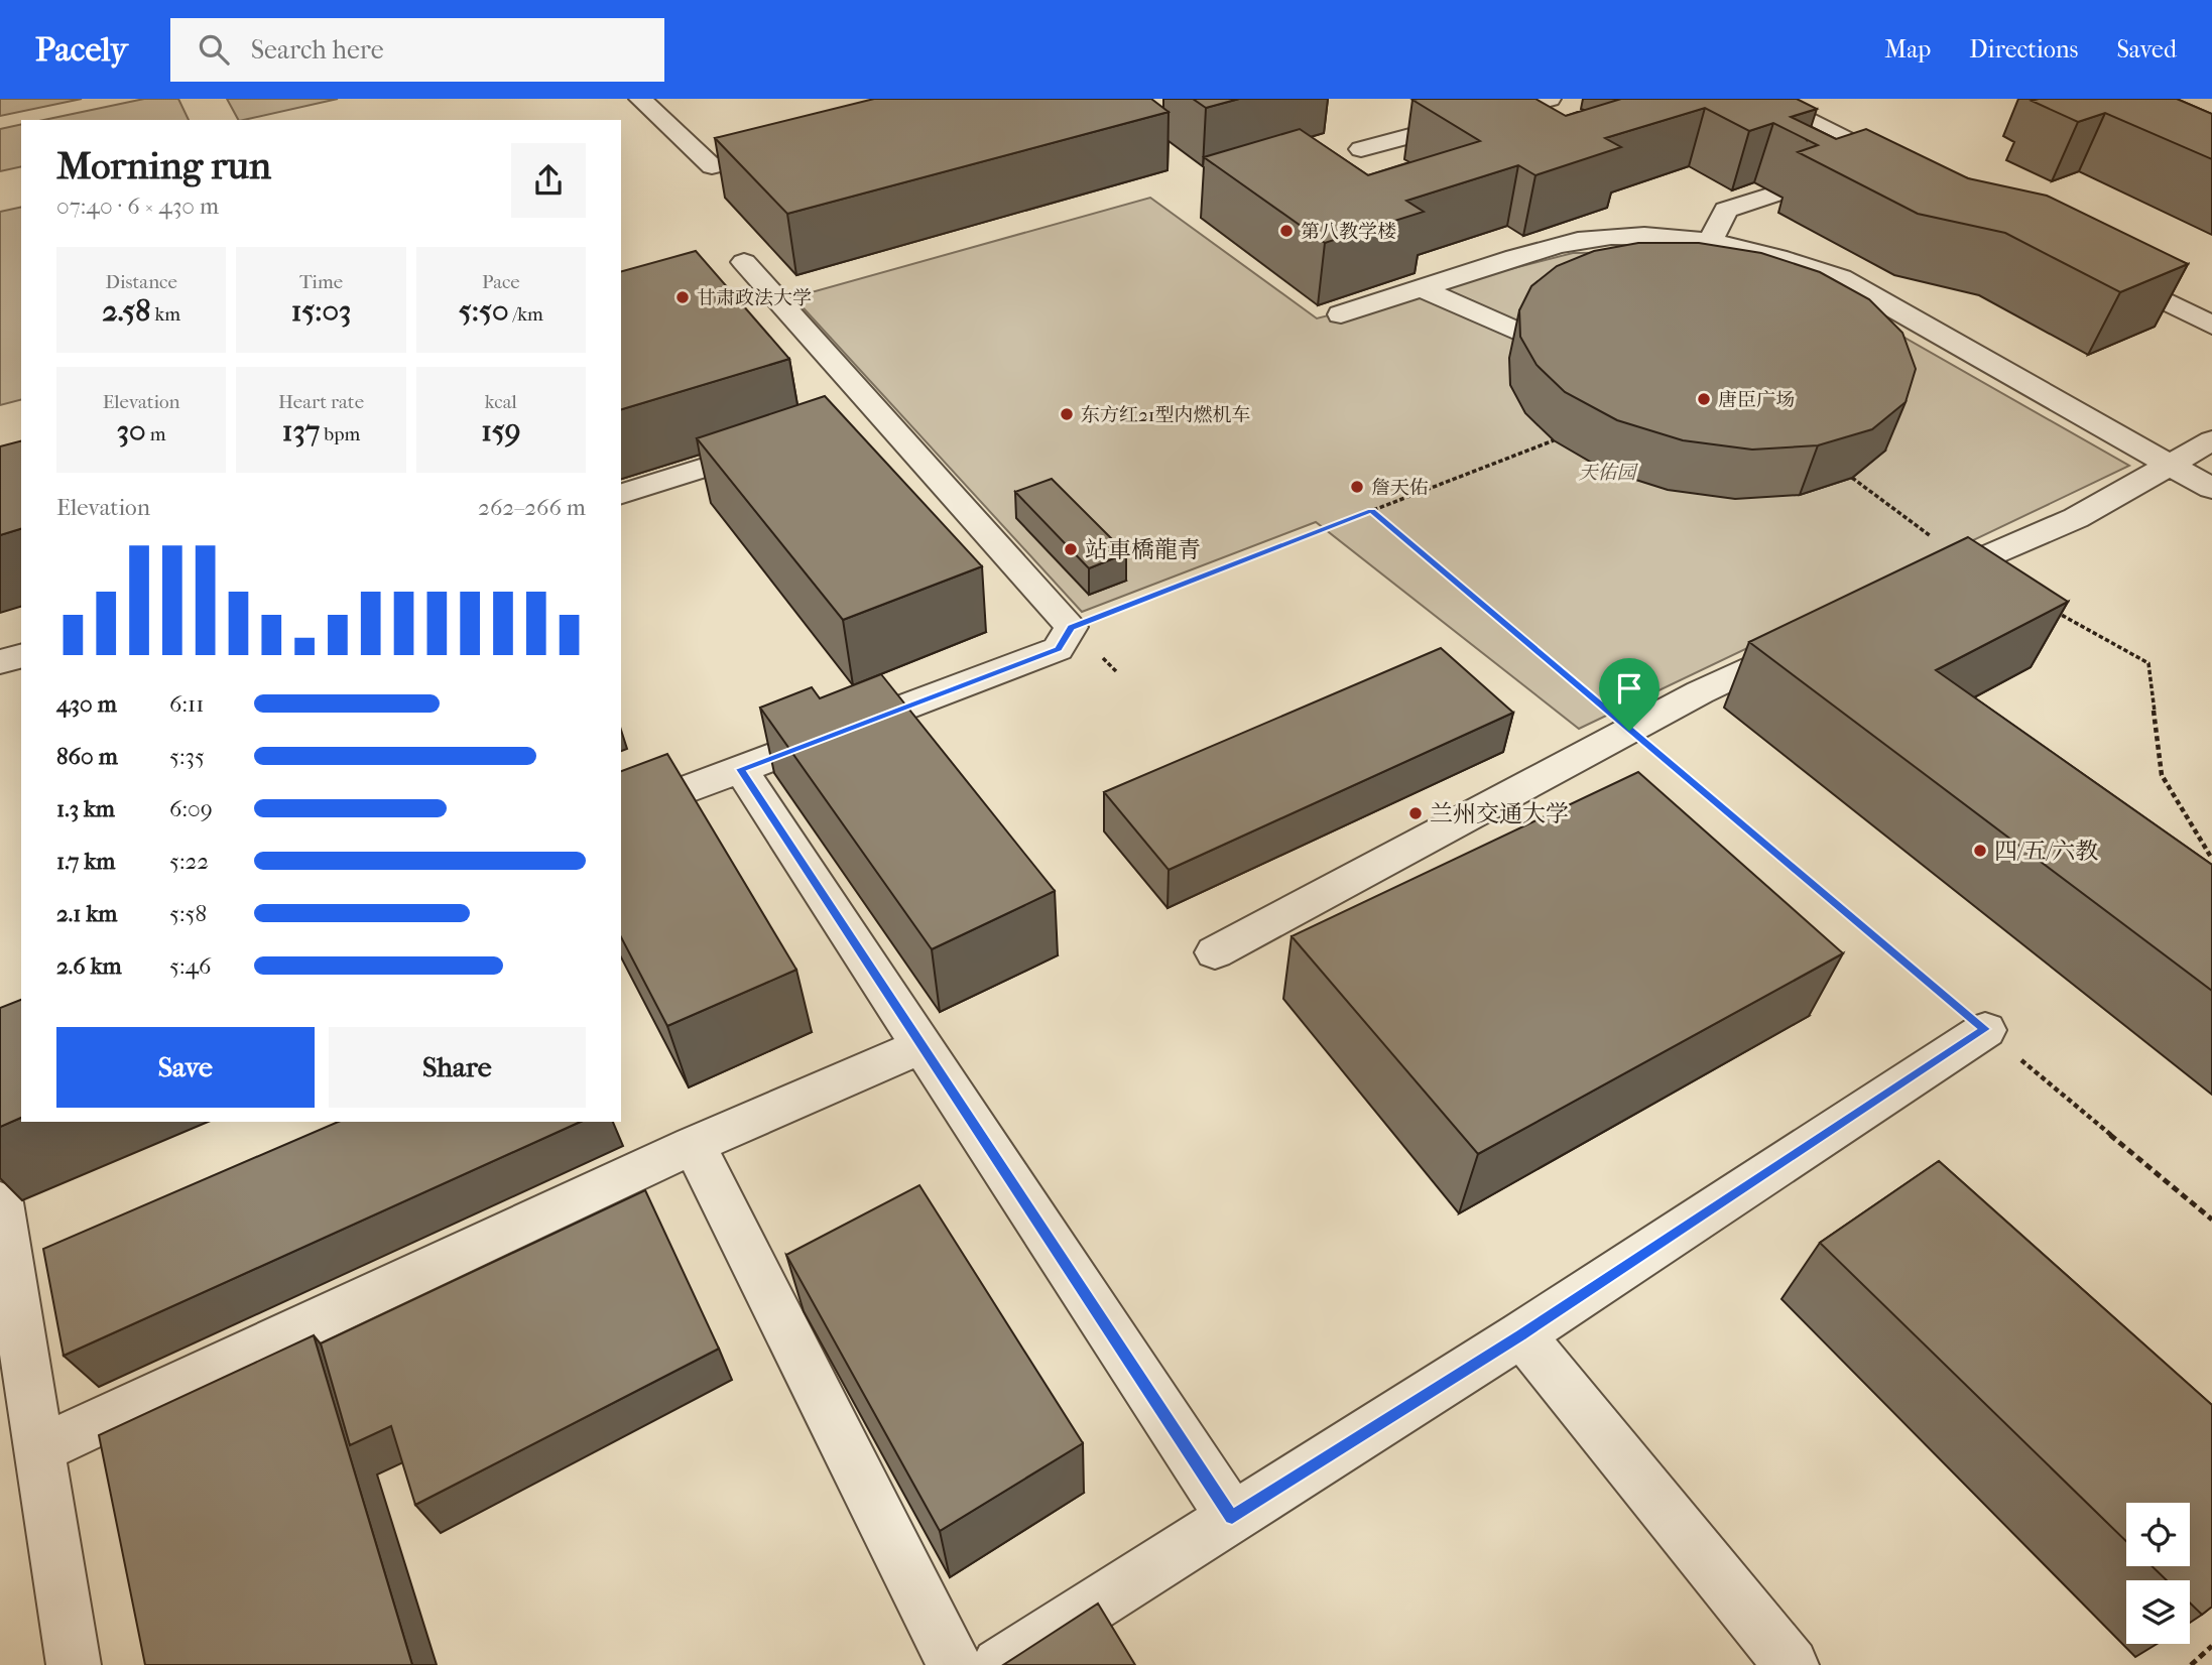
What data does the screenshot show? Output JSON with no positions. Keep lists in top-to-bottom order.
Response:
{
  "parks": ["天佑园"],
  "places": [
    "第八教学楼",
    "甘肃政法大学",
    "唐臣广场",
    "东方红21型内燃机车",
    "詹天佑",
    "站車橋龍青",
    "兰州交通大学",
    "四/五/六教"
  ],
  "page": {
    "header": "Pacely",
    "search": "Search here",
    "nav": ["Map", "Directions", "Saved"],
    "heading": ["Morning run", "07:40 · 6 × 430 m"],
    "stats": [
      ["Distance", "2.58 km"],
      ["Time", "15:03"],
      ["Pace", "5:50 /km"],
      ["Elevation", "30 m"],
      ["Heart rate", "137 bpm"],
      ["kcal", "159"]
    ],
    "chart": ["Elevation", "262–266 m"],
    "list": [
      {
        "name": "430 m",
        "note": "6:11"
      },
      {
        "name": "860 m",
        "note": "5:35"
      },
      {
        "name": "1.3 km",
        "note": "6:09"
      },
      {
        "name": "1.7 km",
        "note": "5:22"
      },
      {
        "name": "2.1 km",
        "note": "5:58"
      },
      {
        "name": "2.6 km",
        "note": "5:46"
      }
    ],
    "buttons": ["Save", "Share"]
  }
}
